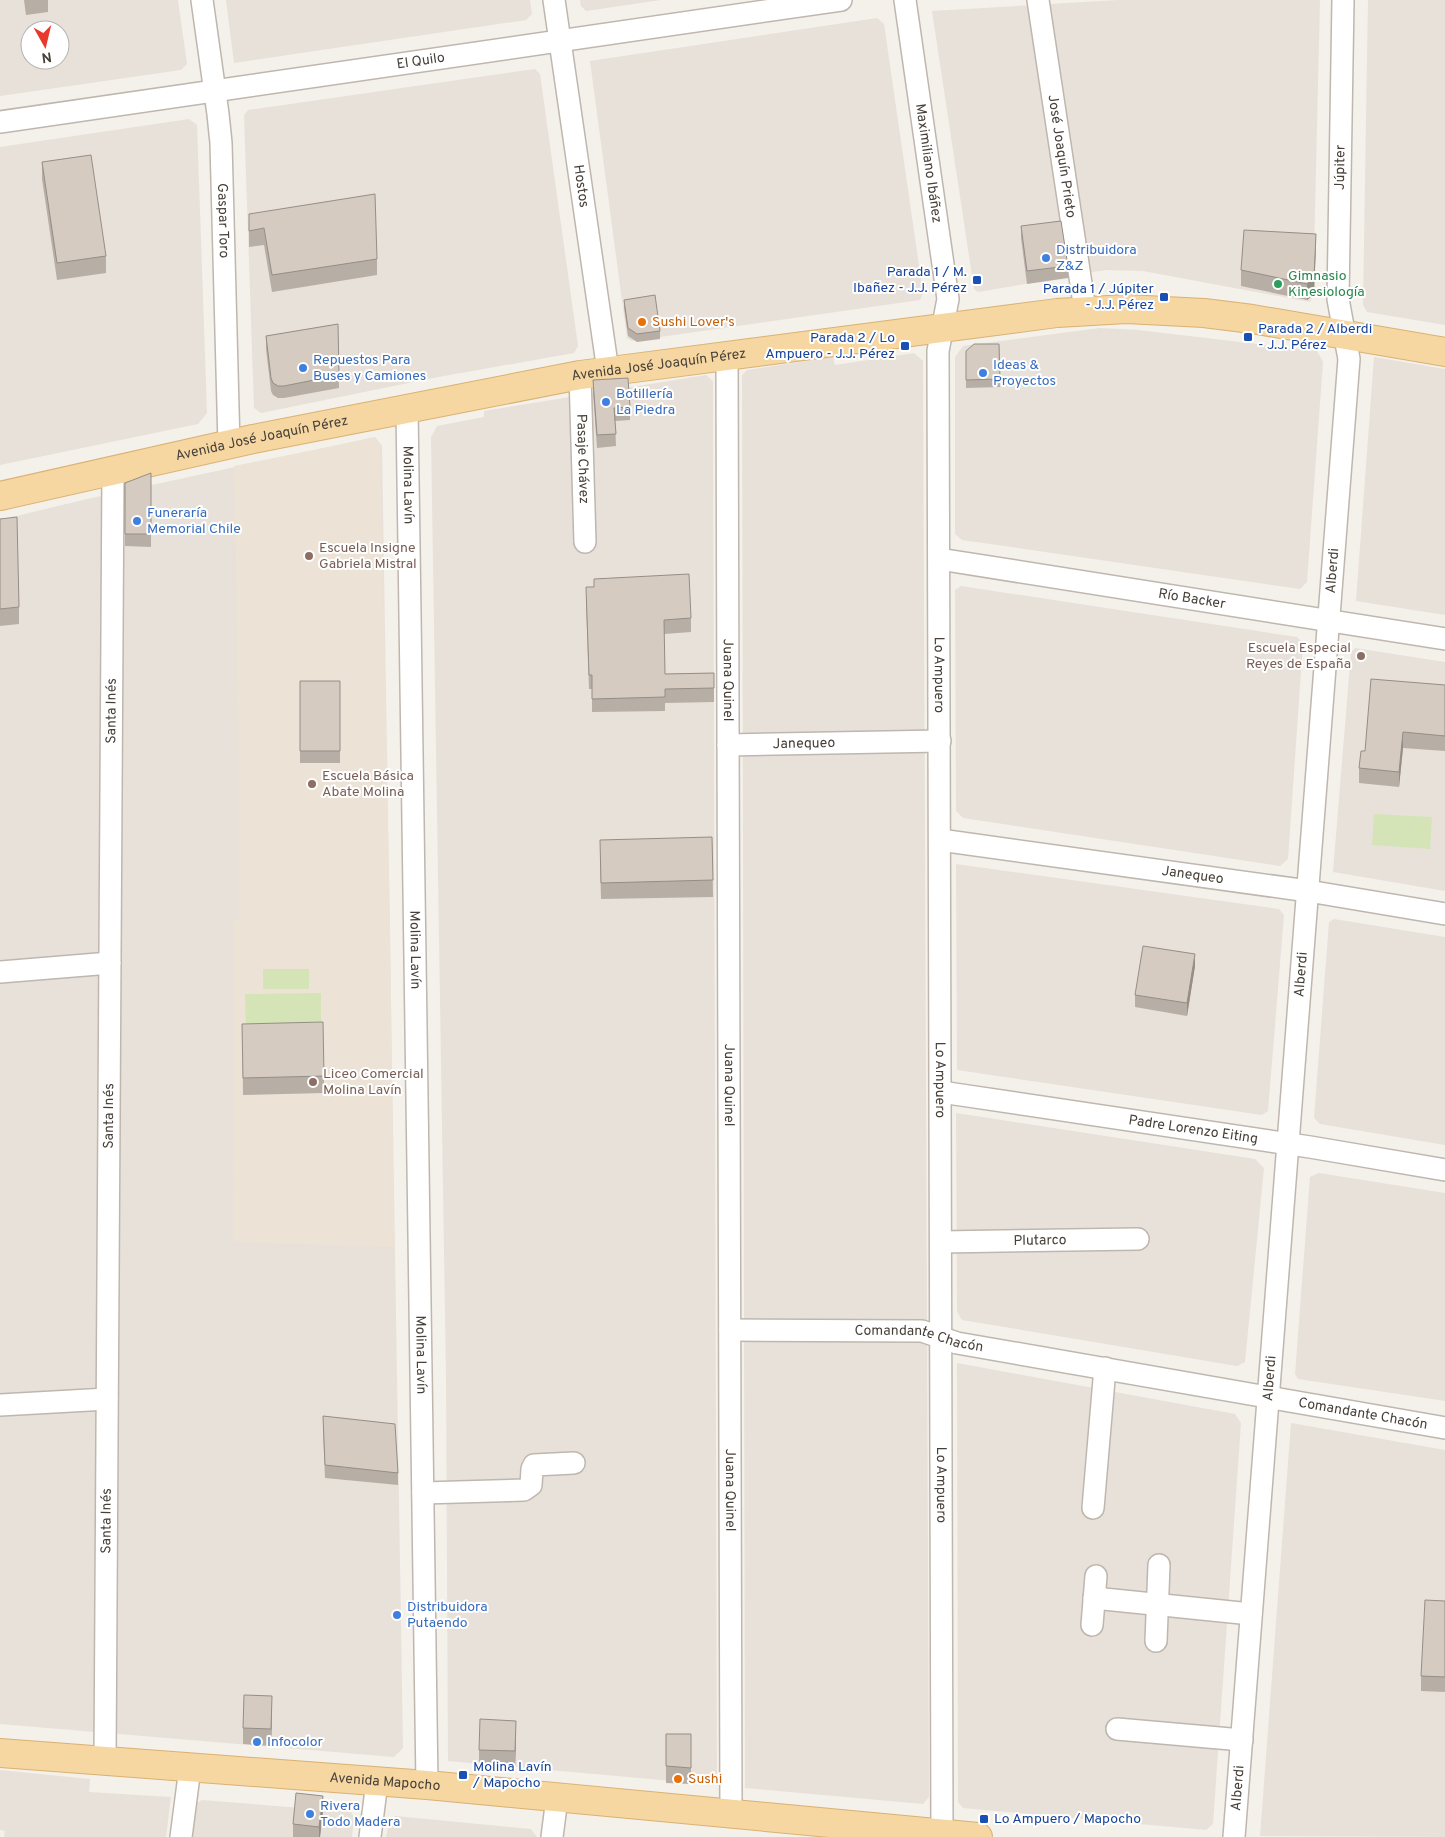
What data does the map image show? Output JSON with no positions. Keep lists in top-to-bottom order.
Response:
{
  "streets": {
    "main road": ["Avenida José Joaquín Pérez", "Avenida Mapocho"],
    "street": [
      "El Quilo",
      "José Joaquín Prieto",
      "Maximiliano Ibáñez",
      "Júpiter",
      "Hostos",
      "Gaspar Toro",
      "Pasaje Chávez",
      "Molina Lavín",
      "Alberdi",
      "Río Backer",
      "Lo Ampuero",
      "Juana Quinel",
      "Santa Inés",
      "Janequeo",
      "Padre Lorenzo Eiting",
      "Plutarco",
      "Comandante Chacón"
    ]
  },
  "crossings": [
    ["El Quilo", "Hostos"],
    ["El Quilo", "Gaspar Toro"],
    ["José Joaquín Prieto", "Avenida José Joaquín Pérez"],
    ["Maximiliano Ibáñez", "Avenida José Joaquín Pérez"],
    ["Maximiliano Ibáñez", "Lo Ampuero"],
    ["Júpiter", "Avenida José Joaquín Pérez"],
    ["Júpiter", "Alberdi"],
    ["Hostos", "Avenida José Joaquín Pérez"],
    ["Gaspar Toro", "Avenida José Joaquín Pérez"],
    ["Avenida José Joaquín Pérez", "Pasaje Chávez"],
    ["Avenida José Joaquín Pérez", "Molina Lavín"],
    ["Avenida José Joaquín Pérez", "Alberdi"],
    ["Avenida José Joaquín Pérez", "Lo Ampuero"],
    ["Avenida José Joaquín Pérez", "Juana Quinel"],
    ["Avenida José Joaquín Pérez", "Santa Inés"],
    ["Molina Lavín", "Avenida Mapocho"],
    ["Alberdi", "Río Backer"],
    ["Alberdi", "Janequeo"],
    ["Alberdi", "Padre Lorenzo Eiting"],
    ["Alberdi", "Comandante Chacón"],
    ["Río Backer", "Lo Ampuero"],
    ["Lo Ampuero", "Janequeo"],
    ["Lo Ampuero", "Padre Lorenzo Eiting"],
    ["Lo Ampuero", "Plutarco"],
    ["Lo Ampuero", "Comandante Chacón"],
    ["Lo Ampuero", "Avenida Mapocho"],
    ["Juana Quinel", "Janequeo"],
    ["Juana Quinel", "Comandante Chacón"],
    ["Juana Quinel", "Avenida Mapocho"],
    ["Santa Inés", "Avenida Mapocho"]
  ],
  "places": {
    "other": [
      "Distribuidora Z&Z",
      "Gimnasio Kinesiología",
      "Sushi Lover's",
      "Repuestos Para Buses y Camiones",
      "Ideas & Proyectos",
      "Botillería La Piedra",
      "Funeraría Memorial Chile",
      "Escuela Insigne Gabriela Mistral",
      "Escuela Especial Reyes de España",
      "Escuela Básica Abate Molina",
      "Liceo Comercial Molina Lavín",
      "Distribuidora Putaendo",
      "Infocolor",
      "Sushi",
      "Rivera Todo Madera"
    ],
    "transit": [
      "Parada 1 / M. Ibañez - J.J. Pérez",
      "Parada 1 / Júpiter - J.J. Pérez",
      "Parada 2 / Alberdi - J.J. Pérez",
      "Parada 2 / Lo Ampuero - J.J. Pérez",
      "Molina Lavín / Mapocho",
      "Lo Ampuero / Mapocho"
    ]
  },
  "north": "bottom"
}
